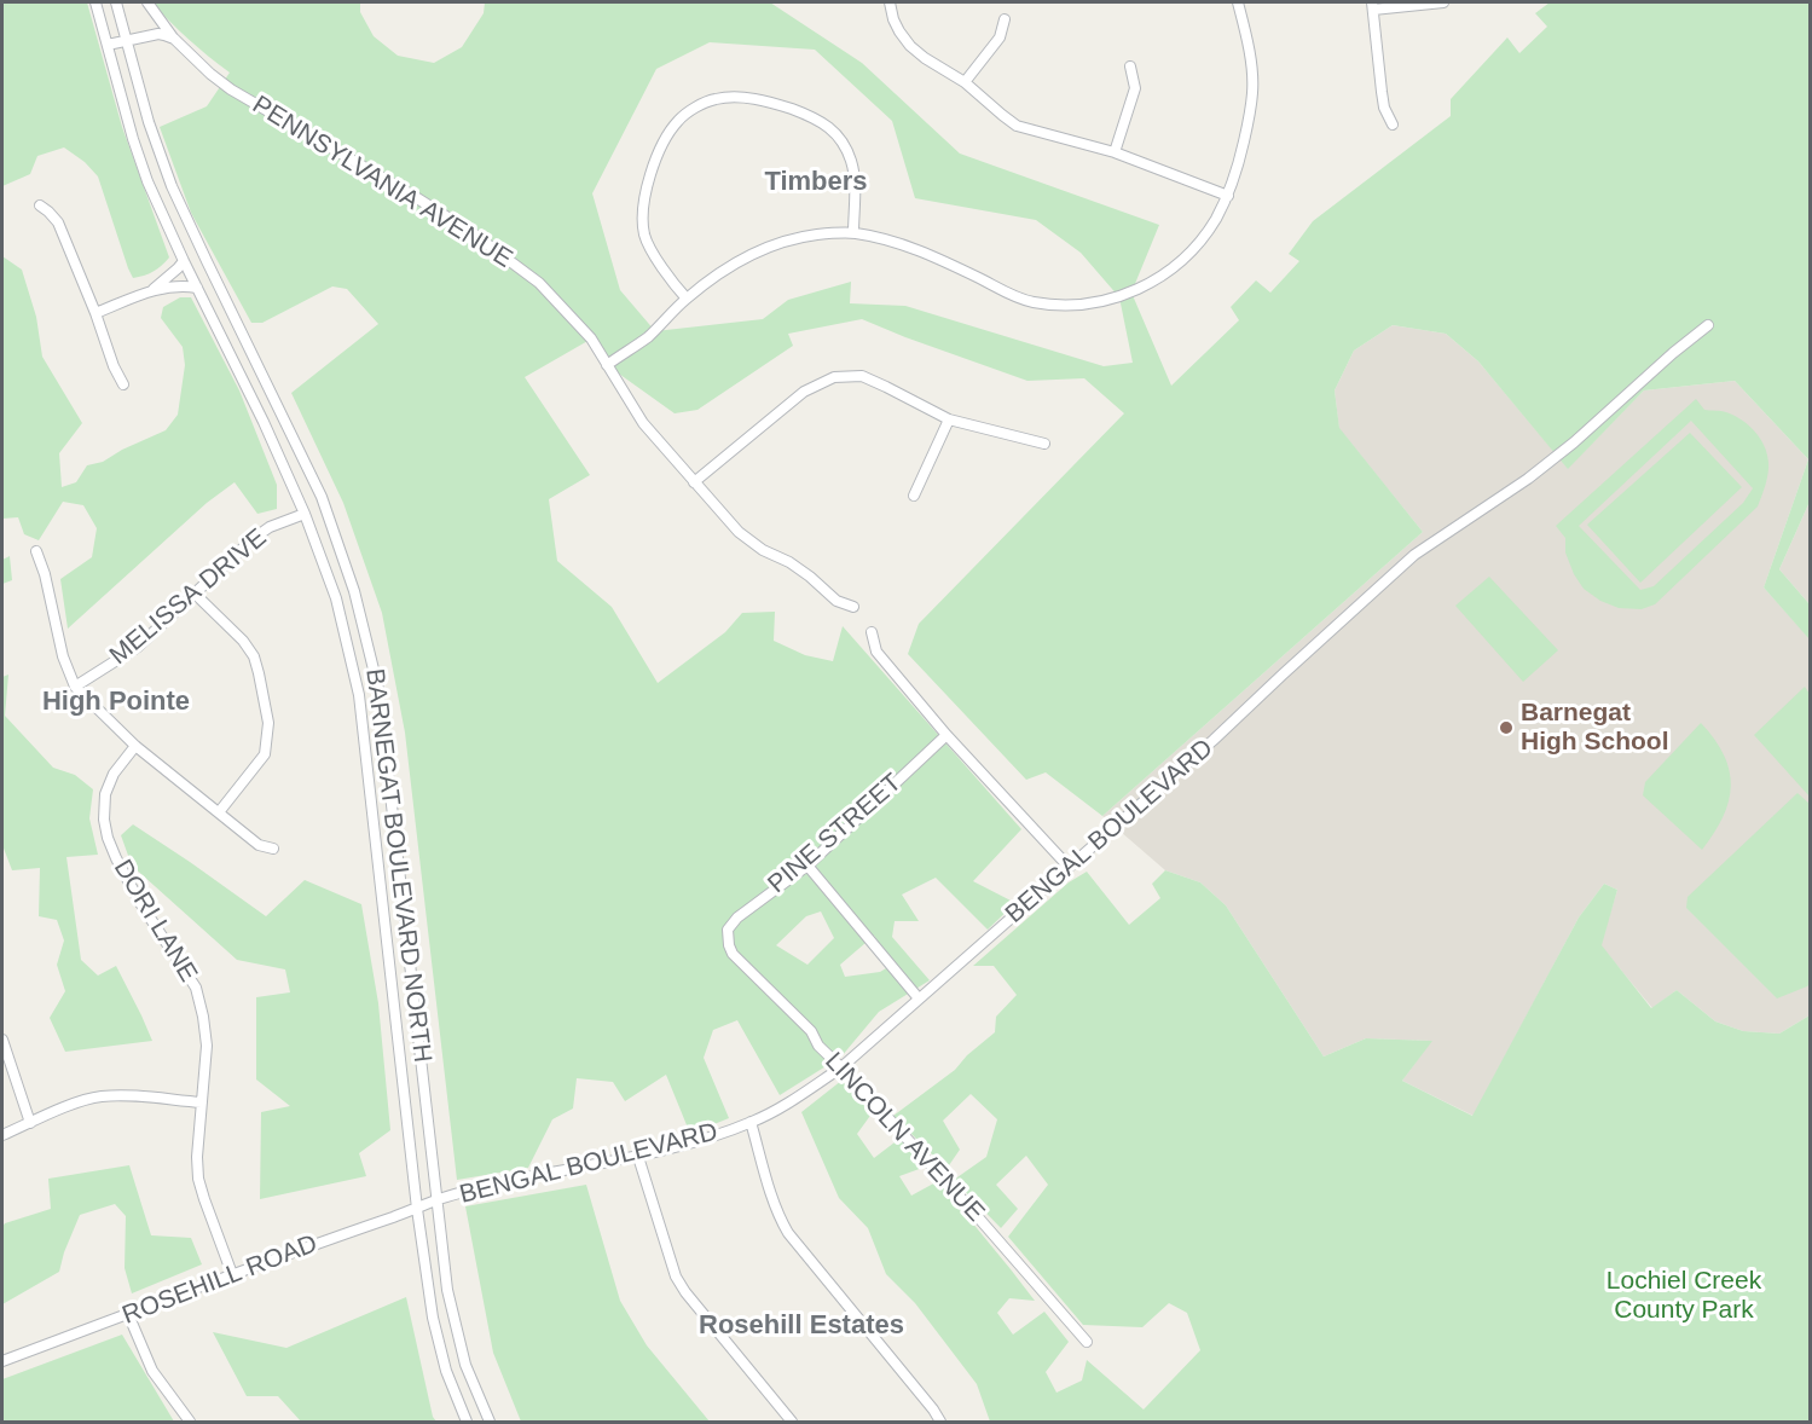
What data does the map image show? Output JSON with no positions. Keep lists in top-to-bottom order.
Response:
{
  "streets": {
    "street": [
      "PENNSYLVANIA AVENUE",
      "MELISSA DRIVE",
      "BENGAL BOULEVARD",
      "PINE STREET",
      "BARNEGAT BOULEVARD NORTH",
      "DORI LANE",
      "LINCOLN AVENUE",
      "ROSEHILL ROAD"
    ]
  },
  "crossings": [
    ["MELISSA DRIVE", "BARNEGAT BOULEVARD NORTH"],
    ["BENGAL BOULEVARD", "BARNEGAT BOULEVARD NORTH"],
    ["BENGAL BOULEVARD", "LINCOLN AVENUE"],
    ["BENGAL BOULEVARD", "ROSEHILL ROAD"],
    ["PINE STREET", "LINCOLN AVENUE"],
    ["BARNEGAT BOULEVARD NORTH", "ROSEHILL ROAD"],
    ["DORI LANE", "ROSEHILL ROAD"]
  ],
  "districts": ["Timbers", "High Pointe", "Rosehill Estates"],
  "parks": ["Lochiel Creek County Park"],
  "places": ["Barnegat High School"]
}
